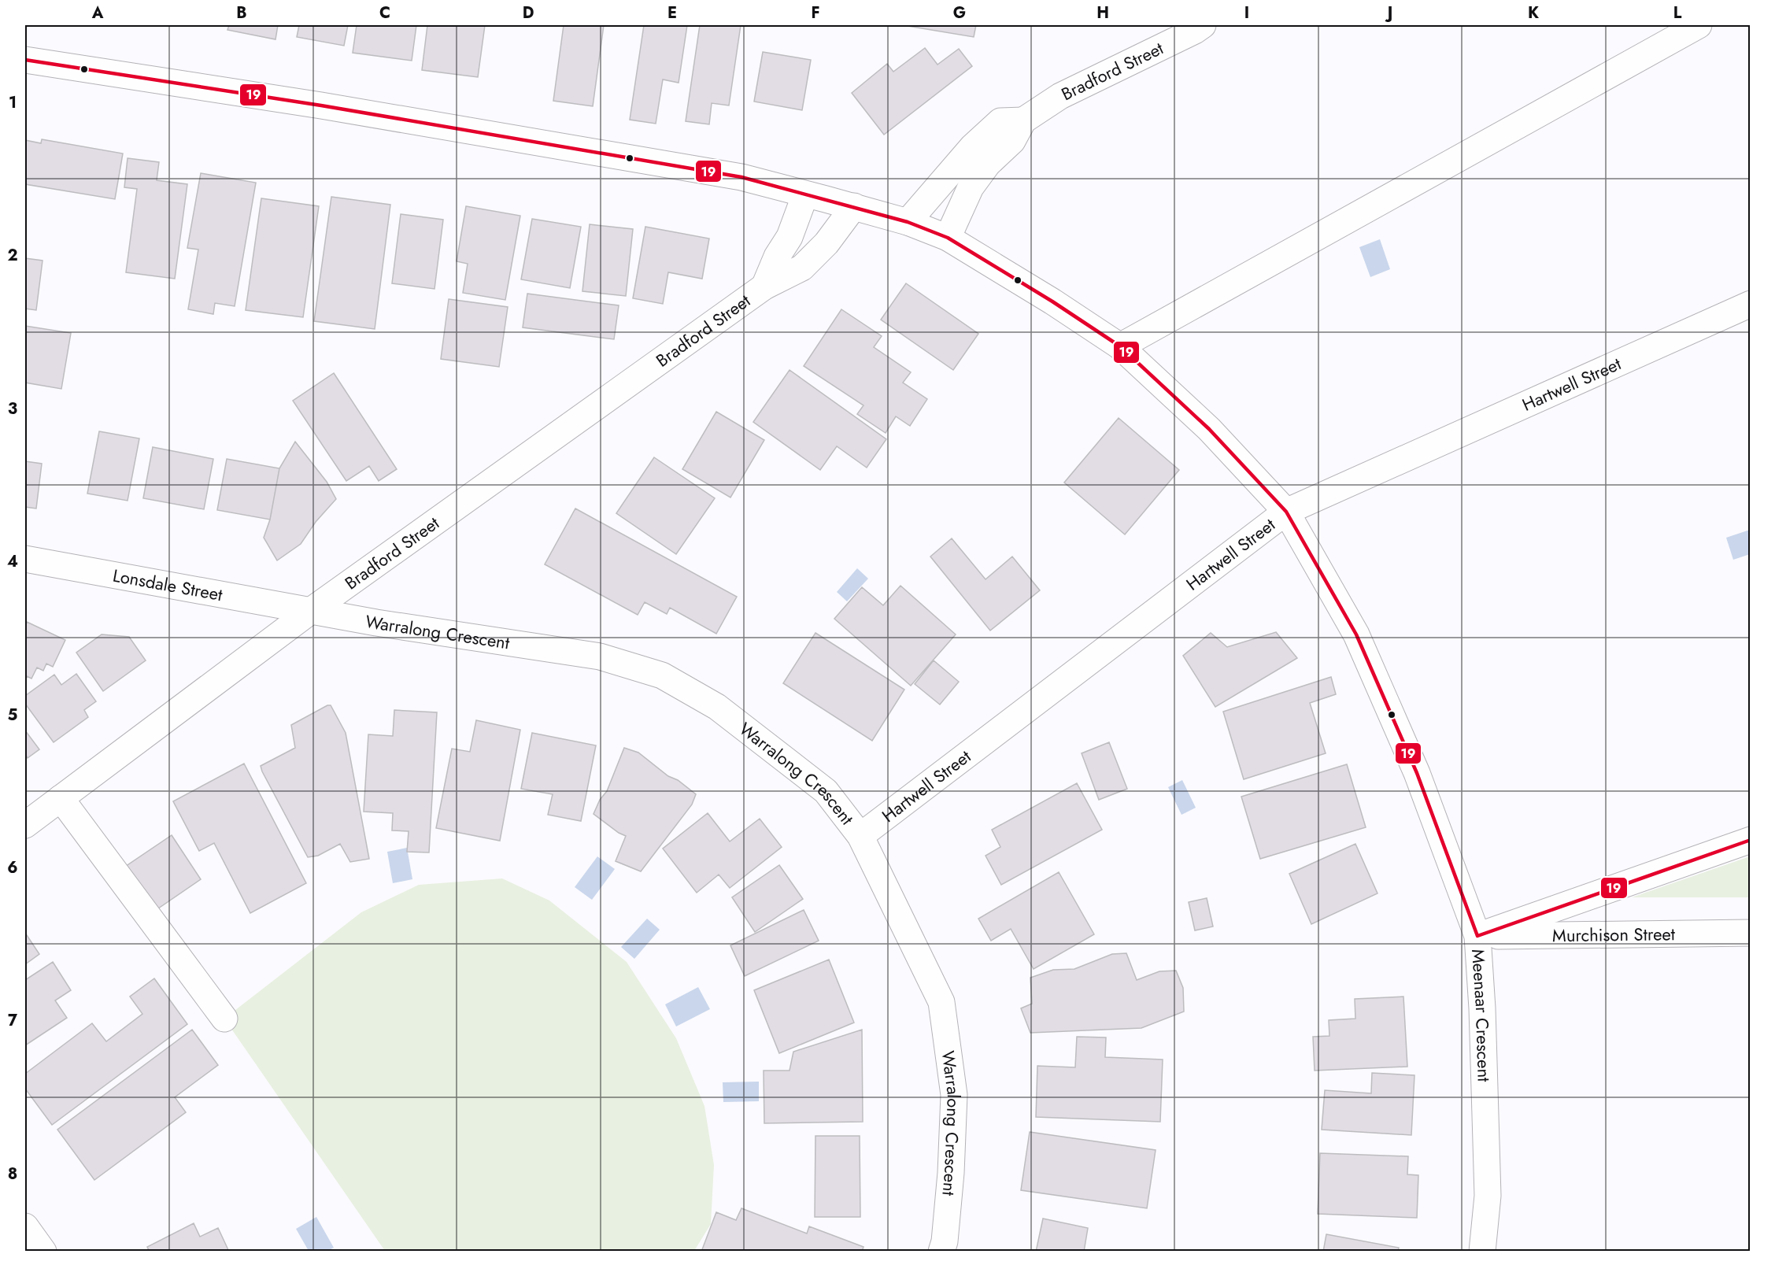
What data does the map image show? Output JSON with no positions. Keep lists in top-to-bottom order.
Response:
{
  "streets": {
    "street": [
      "Bradford Street",
      "Hartwell Street",
      "Lonsdale Street",
      "Warralong Crescent",
      "Murchison Street",
      "Meenaar Crescent"
    ]
  },
  "crossings": [
    ["Bradford Street", "Lonsdale Street"],
    ["Bradford Street", "Warralong Crescent"],
    ["Bradford Street", "Meenaar Crescent"],
    ["Hartwell Street", "Warralong Crescent"],
    ["Hartwell Street", "Meenaar Crescent"],
    ["Lonsdale Street", "Warralong Crescent"],
    ["Murchison Street", "Meenaar Crescent"]
  ],
  "lines": ["transit line 19"],
  "grid": {
    "columns": [
      "A",
      "B",
      "C",
      "D",
      "E",
      "F",
      "G",
      "H",
      "I",
      "J",
      "K",
      "L"
    ],
    "rows": [
      "1",
      "2",
      "3",
      "4",
      "5",
      "6",
      "7",
      "8"
    ]
  }
}
